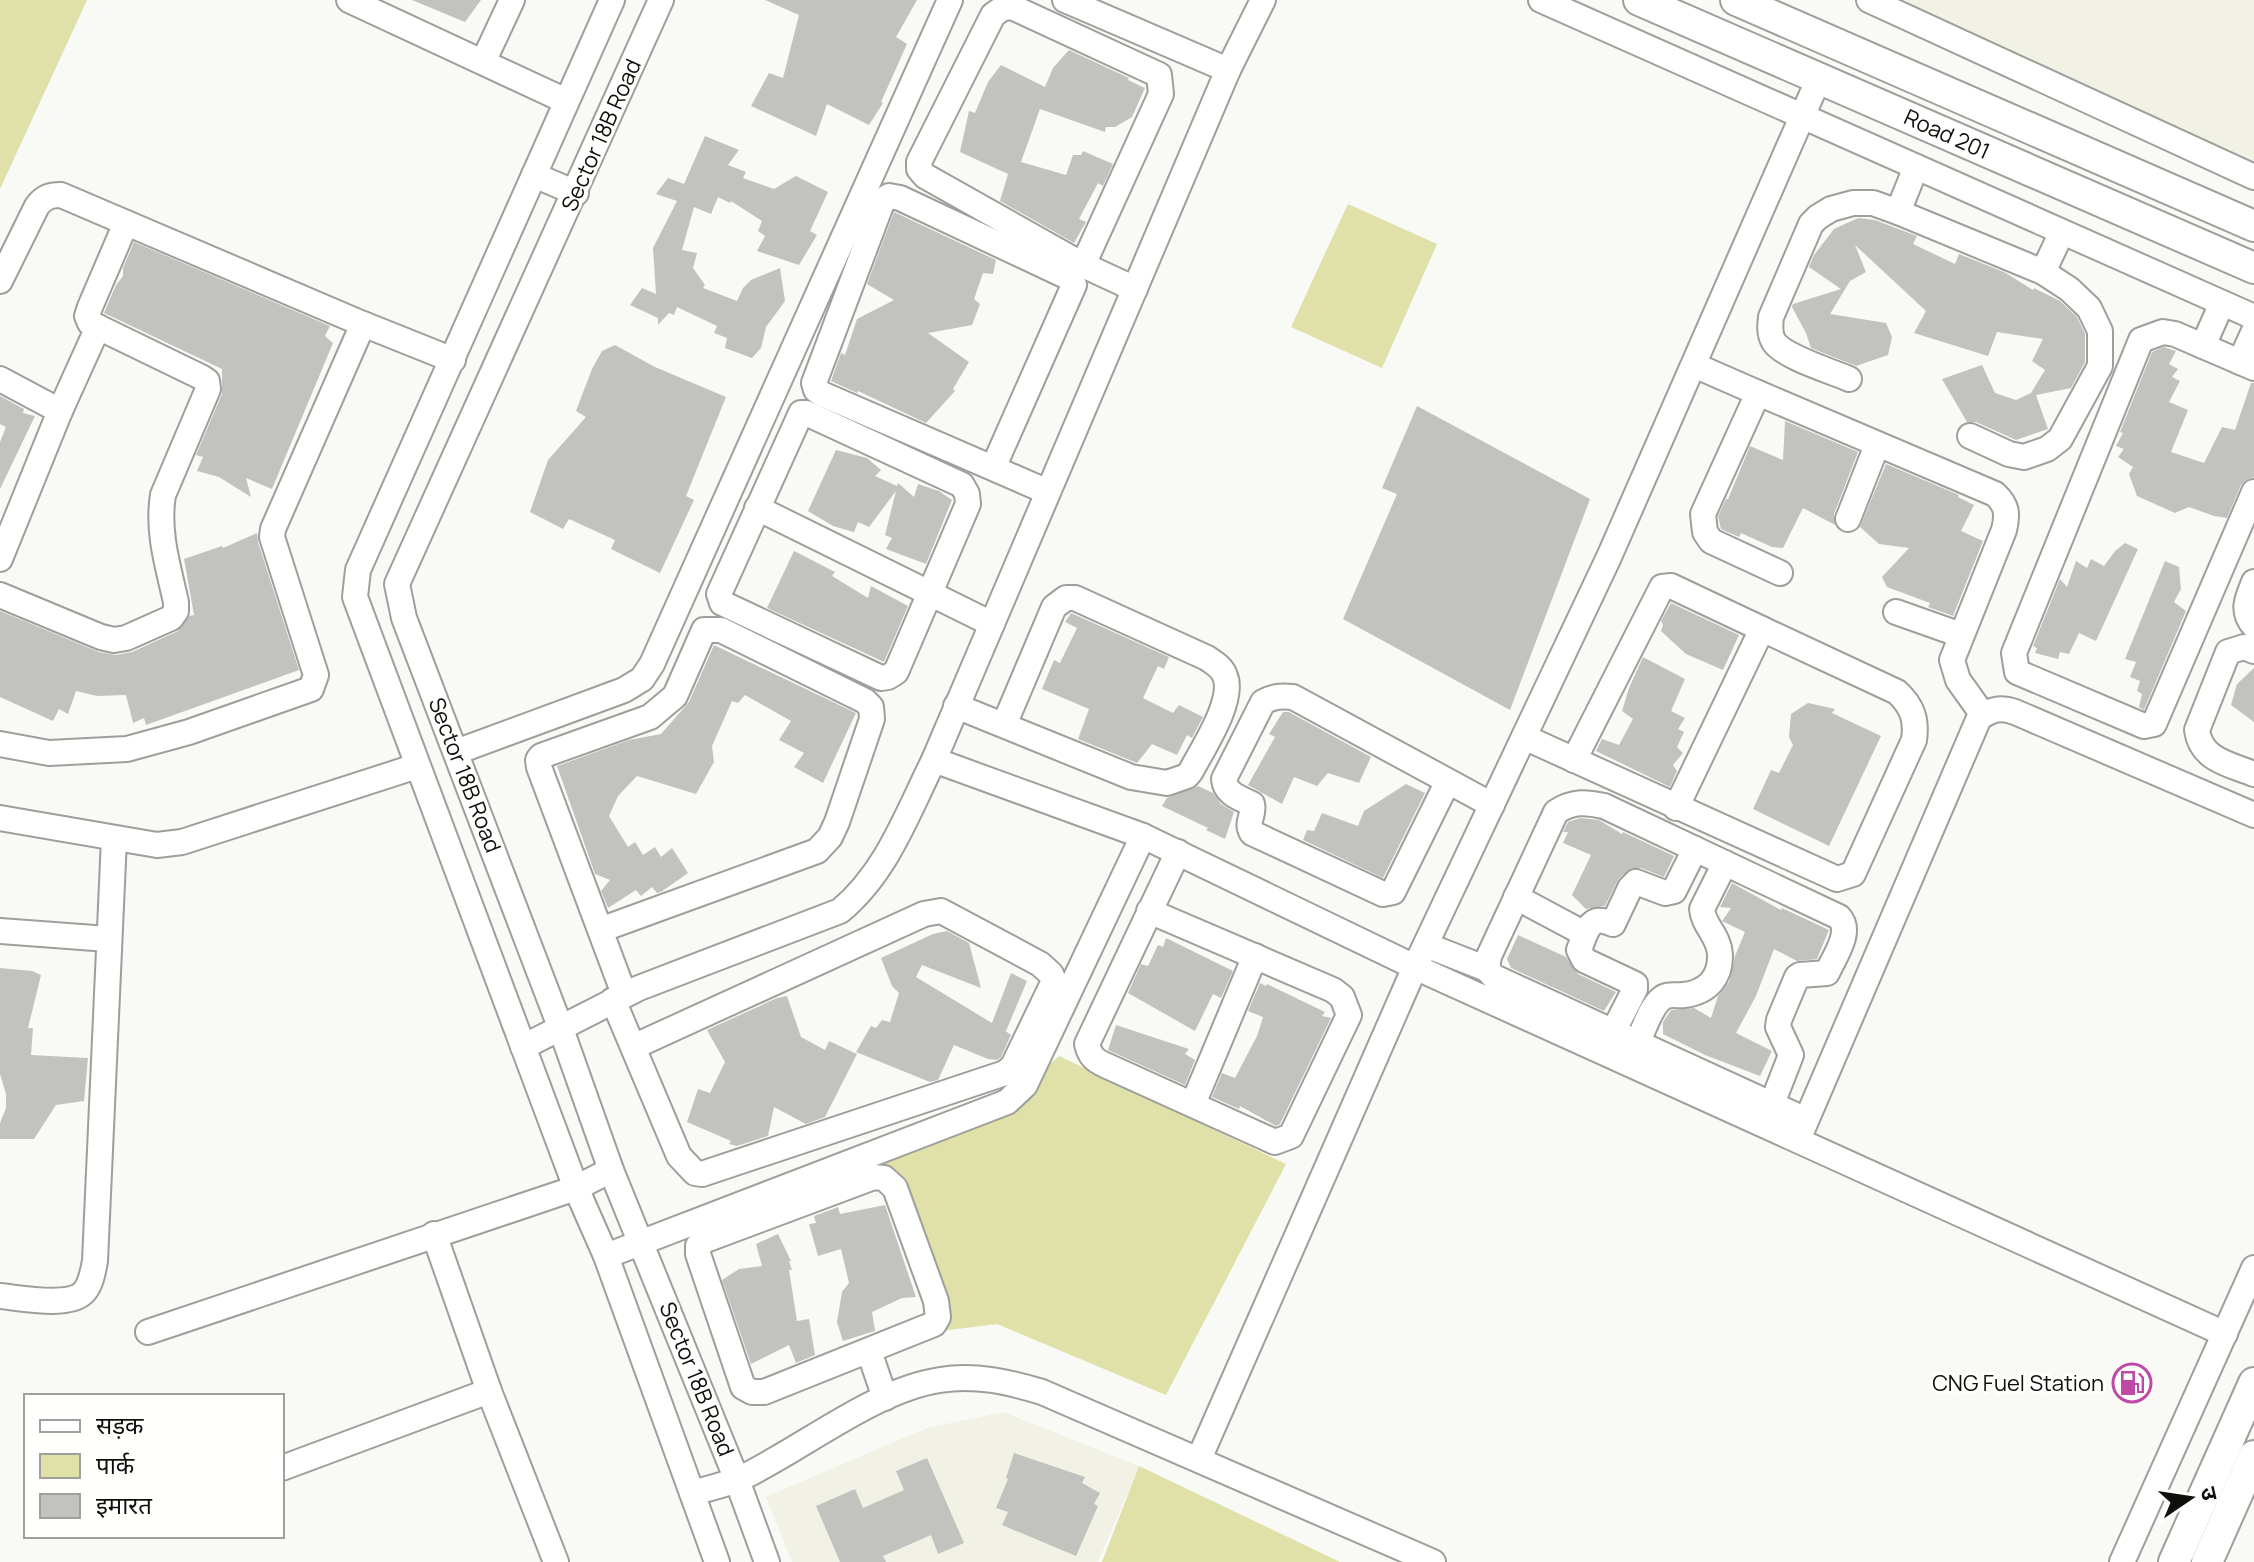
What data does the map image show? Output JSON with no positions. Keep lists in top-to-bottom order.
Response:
{
  "streets": {
    "main road": ["Road 201"],
    "street": ["Sector 18B Road"]
  },
  "places": {
    "fuel station": ["CNG Fuel Station"]
  },
  "legend": ["सड़क", "पार्क", "इमारत"],
  "north": "right"
}
